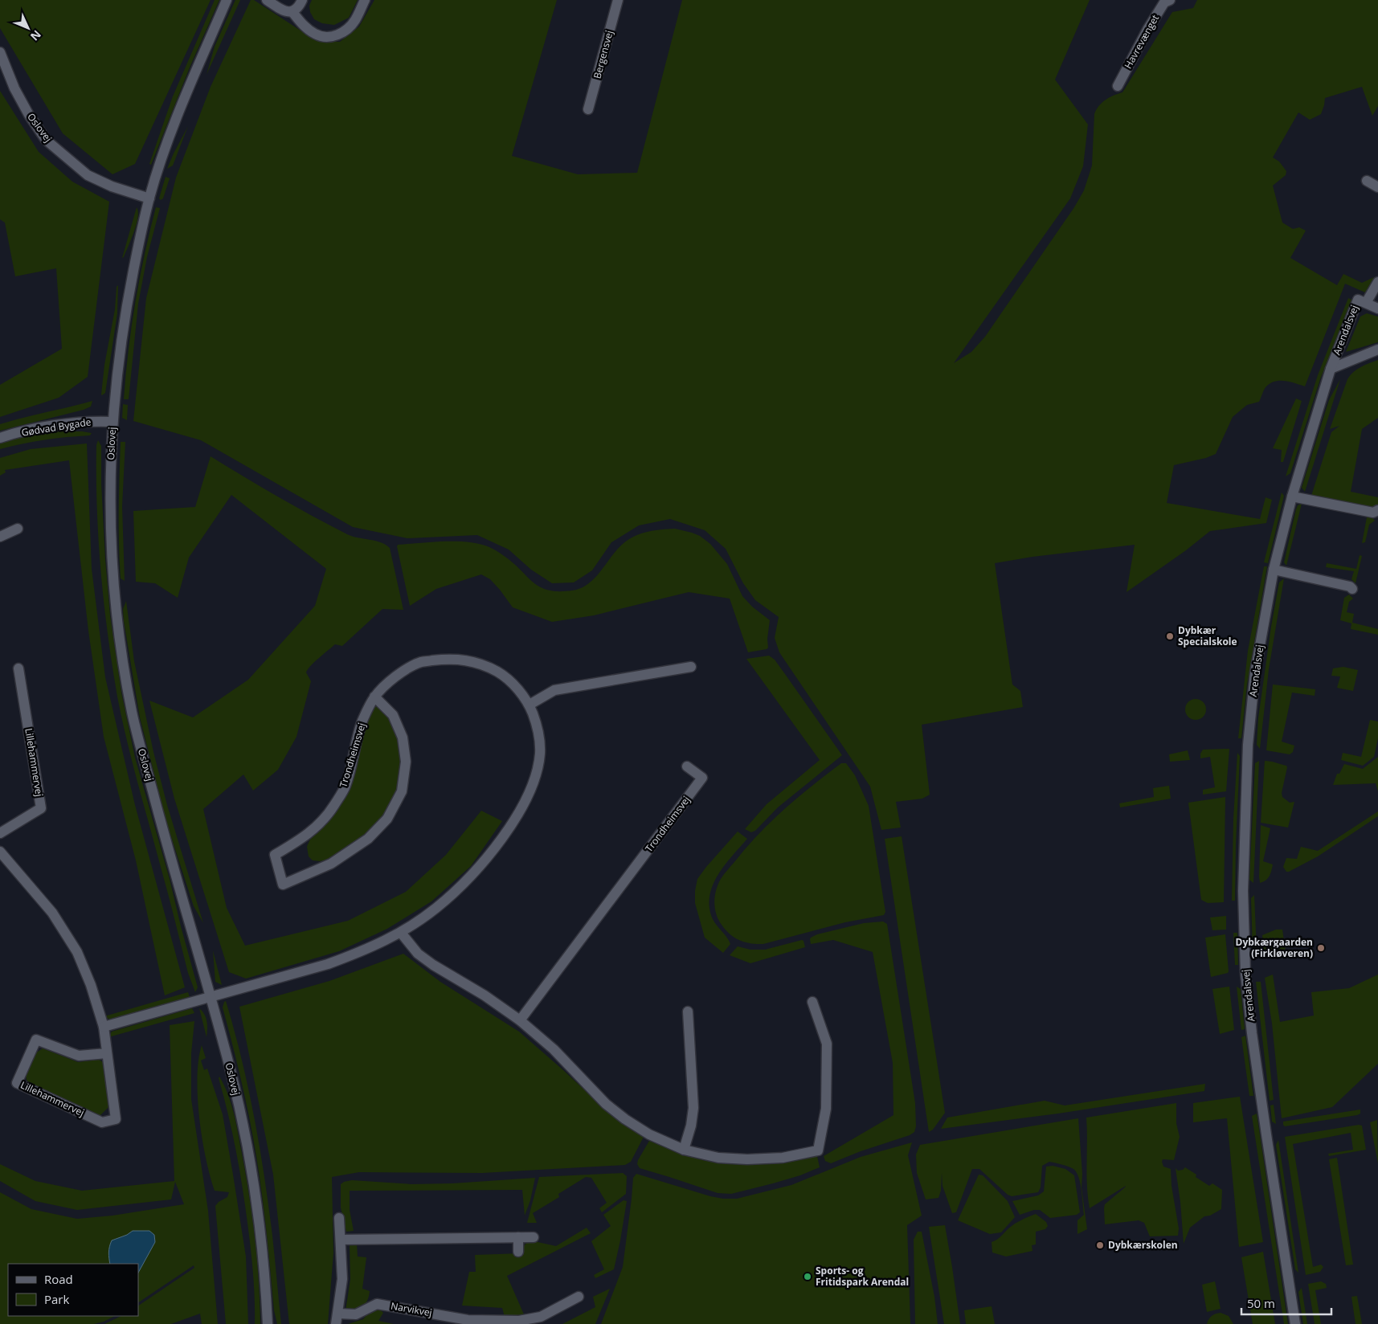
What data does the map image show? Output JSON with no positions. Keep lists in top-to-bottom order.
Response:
{
  "streets": {
    "street": [
      "Havrevænget",
      "Bergensvej",
      "Oslovej",
      "Arendalsvej",
      "Gødvad Bygade",
      "Trondheimsvej",
      "Lillehammervej",
      "Narvikvej"
    ]
  },
  "crossings": [
    ["Oslovej", "Gødvad Bygade"],
    ["Oslovej", "Trondheimsvej"]
  ],
  "places": [
    "Dybkær Specialskole",
    "Dybkærgaarden (Firkløveren)",
    "Dybkærskolen",
    "Sports- og Fritidspark Arendal"
  ],
  "legend": ["Road", "Park"],
  "scale_bar": "50 m",
  "north": "bottom right"
}
